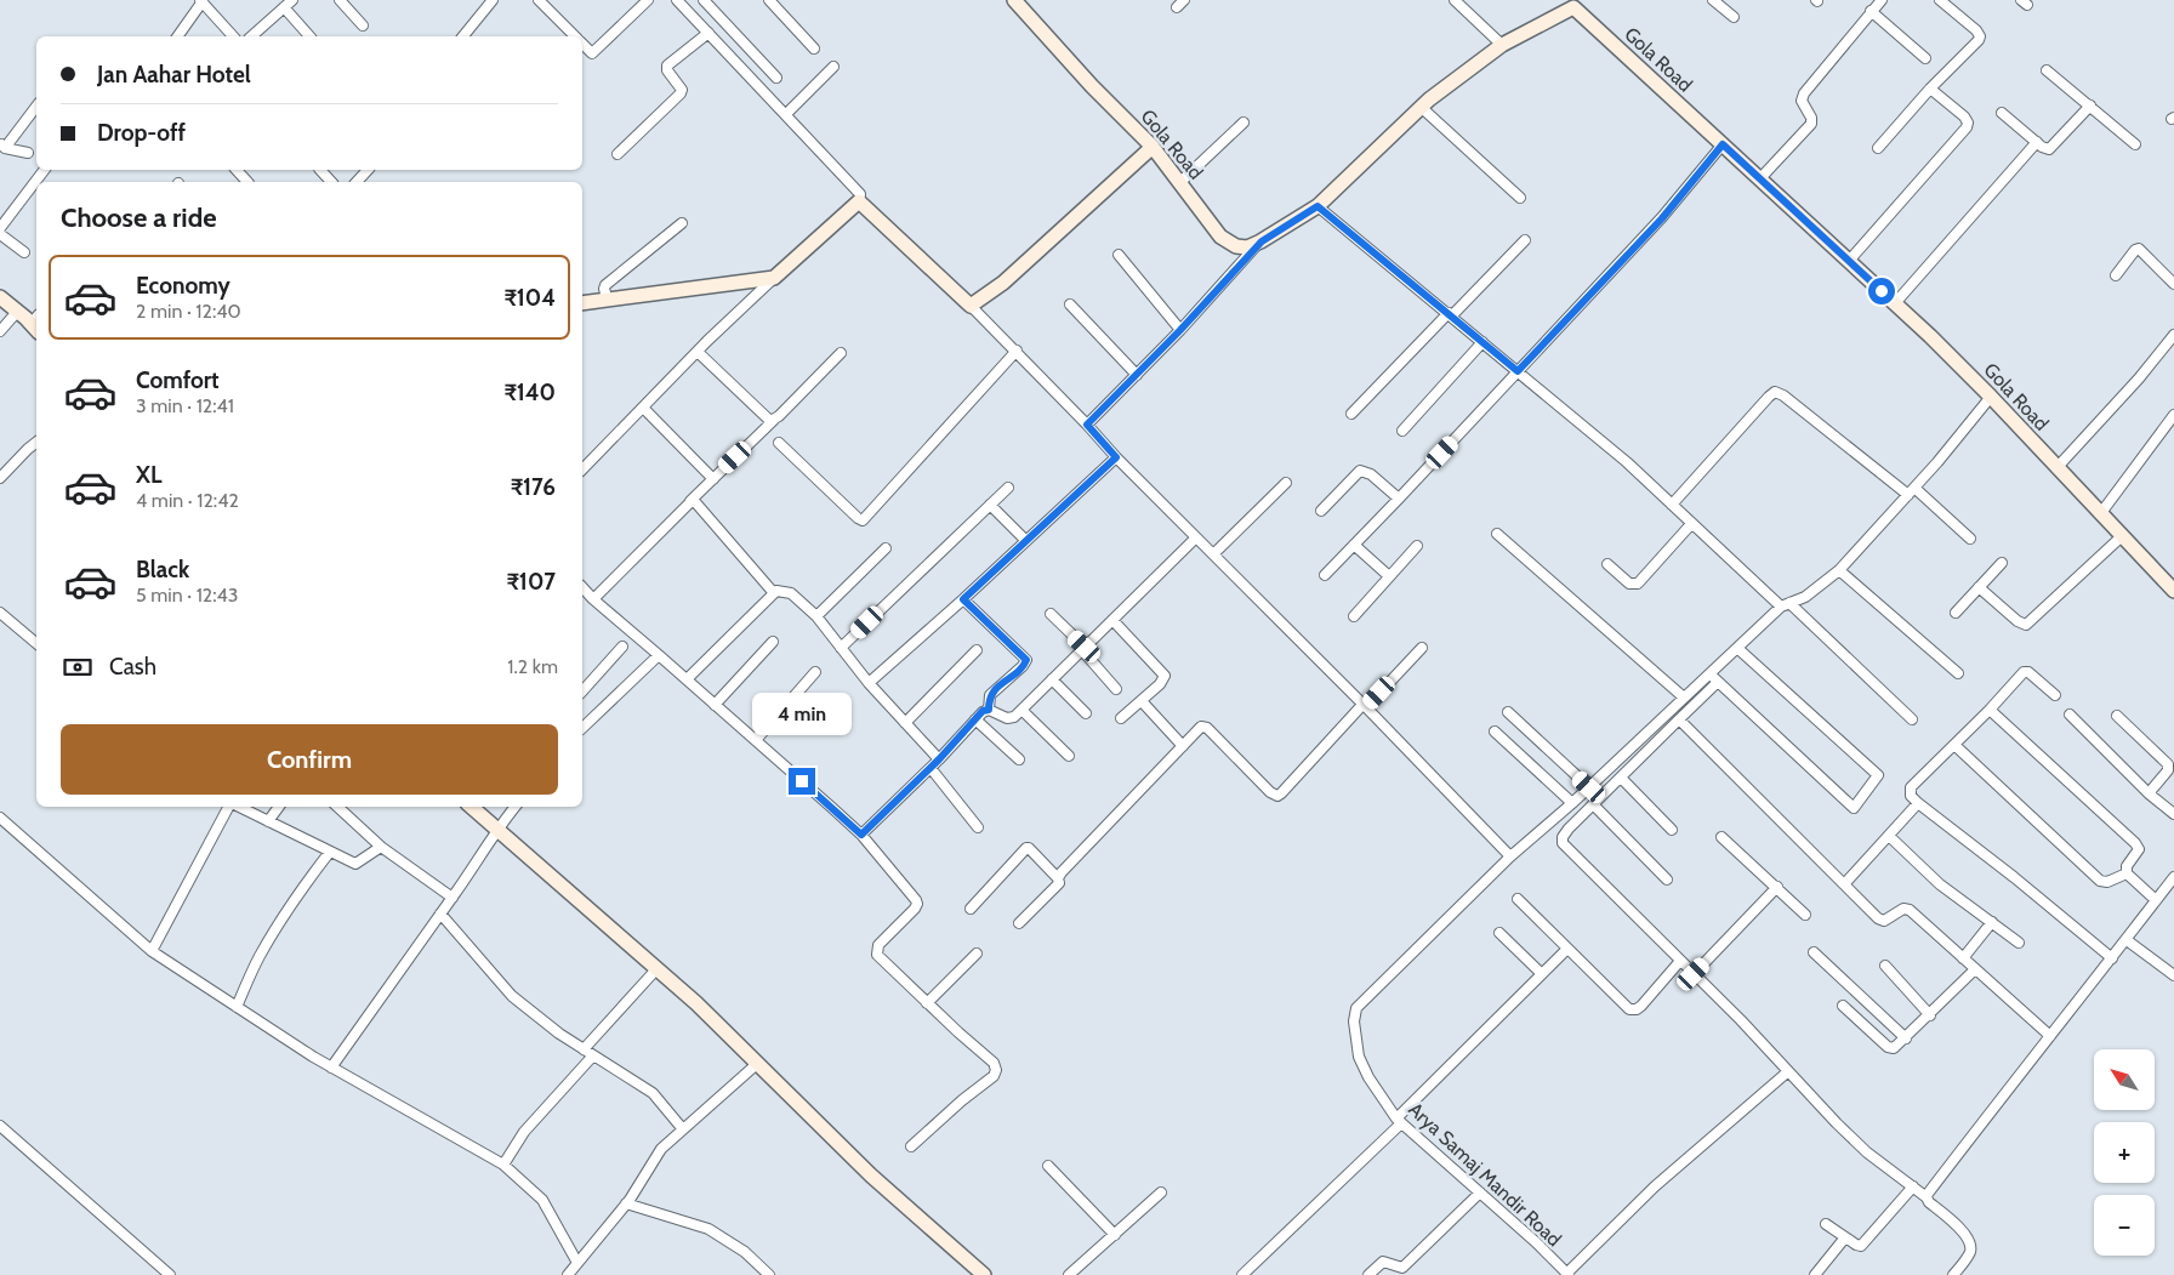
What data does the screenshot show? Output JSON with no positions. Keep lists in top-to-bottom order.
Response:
{
  "streets": {
    "street": ["Gola Road", "Arya Samaj Mandir Road"]
  },
  "north": "top left",
  "page": {
    "banner": ["Jan Aahar Hotel", "Drop-off"],
    "heading": "Choose a ride",
    "list": [
      {
        "name": "Economy",
        "note": "2 min · 12:40",
        "value": "₹104"
      },
      {
        "name": "Comfort",
        "note": "3 min · 12:41",
        "value": "₹140"
      },
      {
        "name": "XL",
        "note": "4 min · 12:42",
        "value": "₹176"
      },
      {
        "name": "Black",
        "note": "5 min · 12:43",
        "value": "₹107"
      }
    ],
    "pay": ["Cash", "1.2 km"],
    "bubble": "4 min",
    "buttons": "Confirm",
    "map_buttons": ["+", "−"]
  }
}
